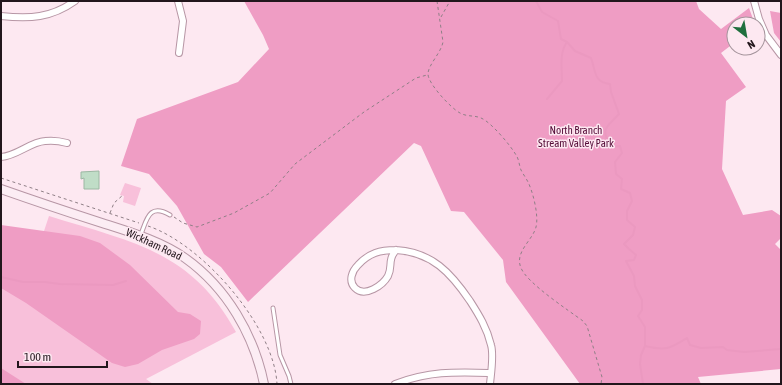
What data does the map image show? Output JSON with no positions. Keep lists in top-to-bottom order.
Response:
{
  "streets": {
    "street": ["Wickham Road"]
  },
  "parks": ["North Branch Stream Valley Park"],
  "scale_bar": "100 m",
  "north": "bottom right"
}
